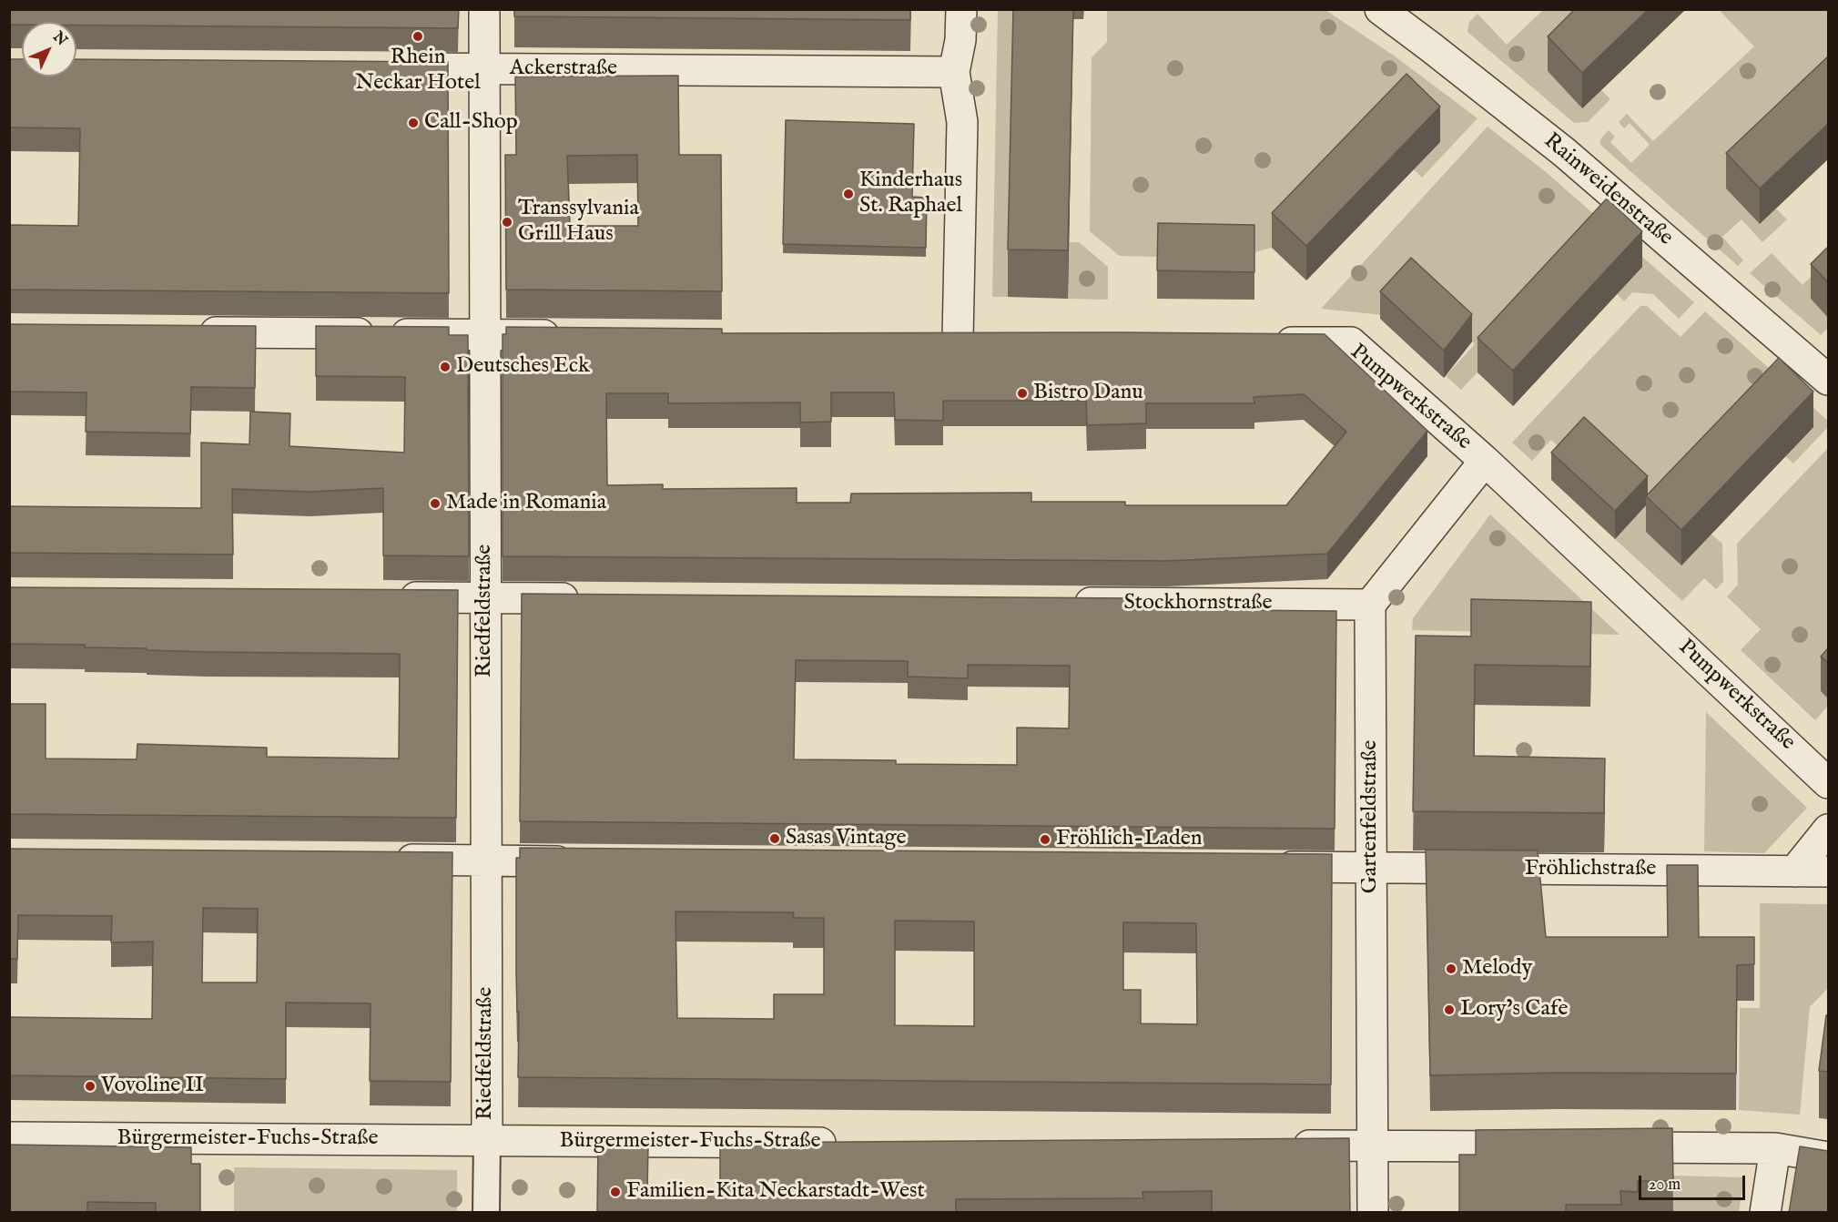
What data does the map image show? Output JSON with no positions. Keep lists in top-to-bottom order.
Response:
{
  "streets": {
    "street": [
      "Ackerstraße",
      "Rainweidenstraße",
      "Pumpwerkstraße",
      "Stockhornstraße",
      "Riedfeldstraße",
      "Gartenfeldstraße",
      "Fröhlichstraße",
      "Bürgermeister-Fuchs-Straße"
    ]
  },
  "crossings": [
    ["Ackerstraße", "Riedfeldstraße"],
    ["Stockhornstraße", "Gartenfeldstraße"],
    ["Riedfeldstraße", "Bürgermeister-Fuchs-Straße"],
    ["Gartenfeldstraße", "Fröhlichstraße"]
  ],
  "places": [
    "Rhein Neckar Hotel",
    "Call-Shop",
    "Kinderhaus St. Raphael",
    "Transsylvania Grill Haus",
    "Deutsches Eck",
    "Bistro Danu",
    "Made in Romania",
    "Sasas Vintage",
    "Fröhlich-Laden",
    "Melody",
    "Lory’s Cafe",
    "Vovoline II",
    "Familien-Kita Neckarstadt-West"
  ],
  "scale_bar": "20 m",
  "north": "top right"
}
